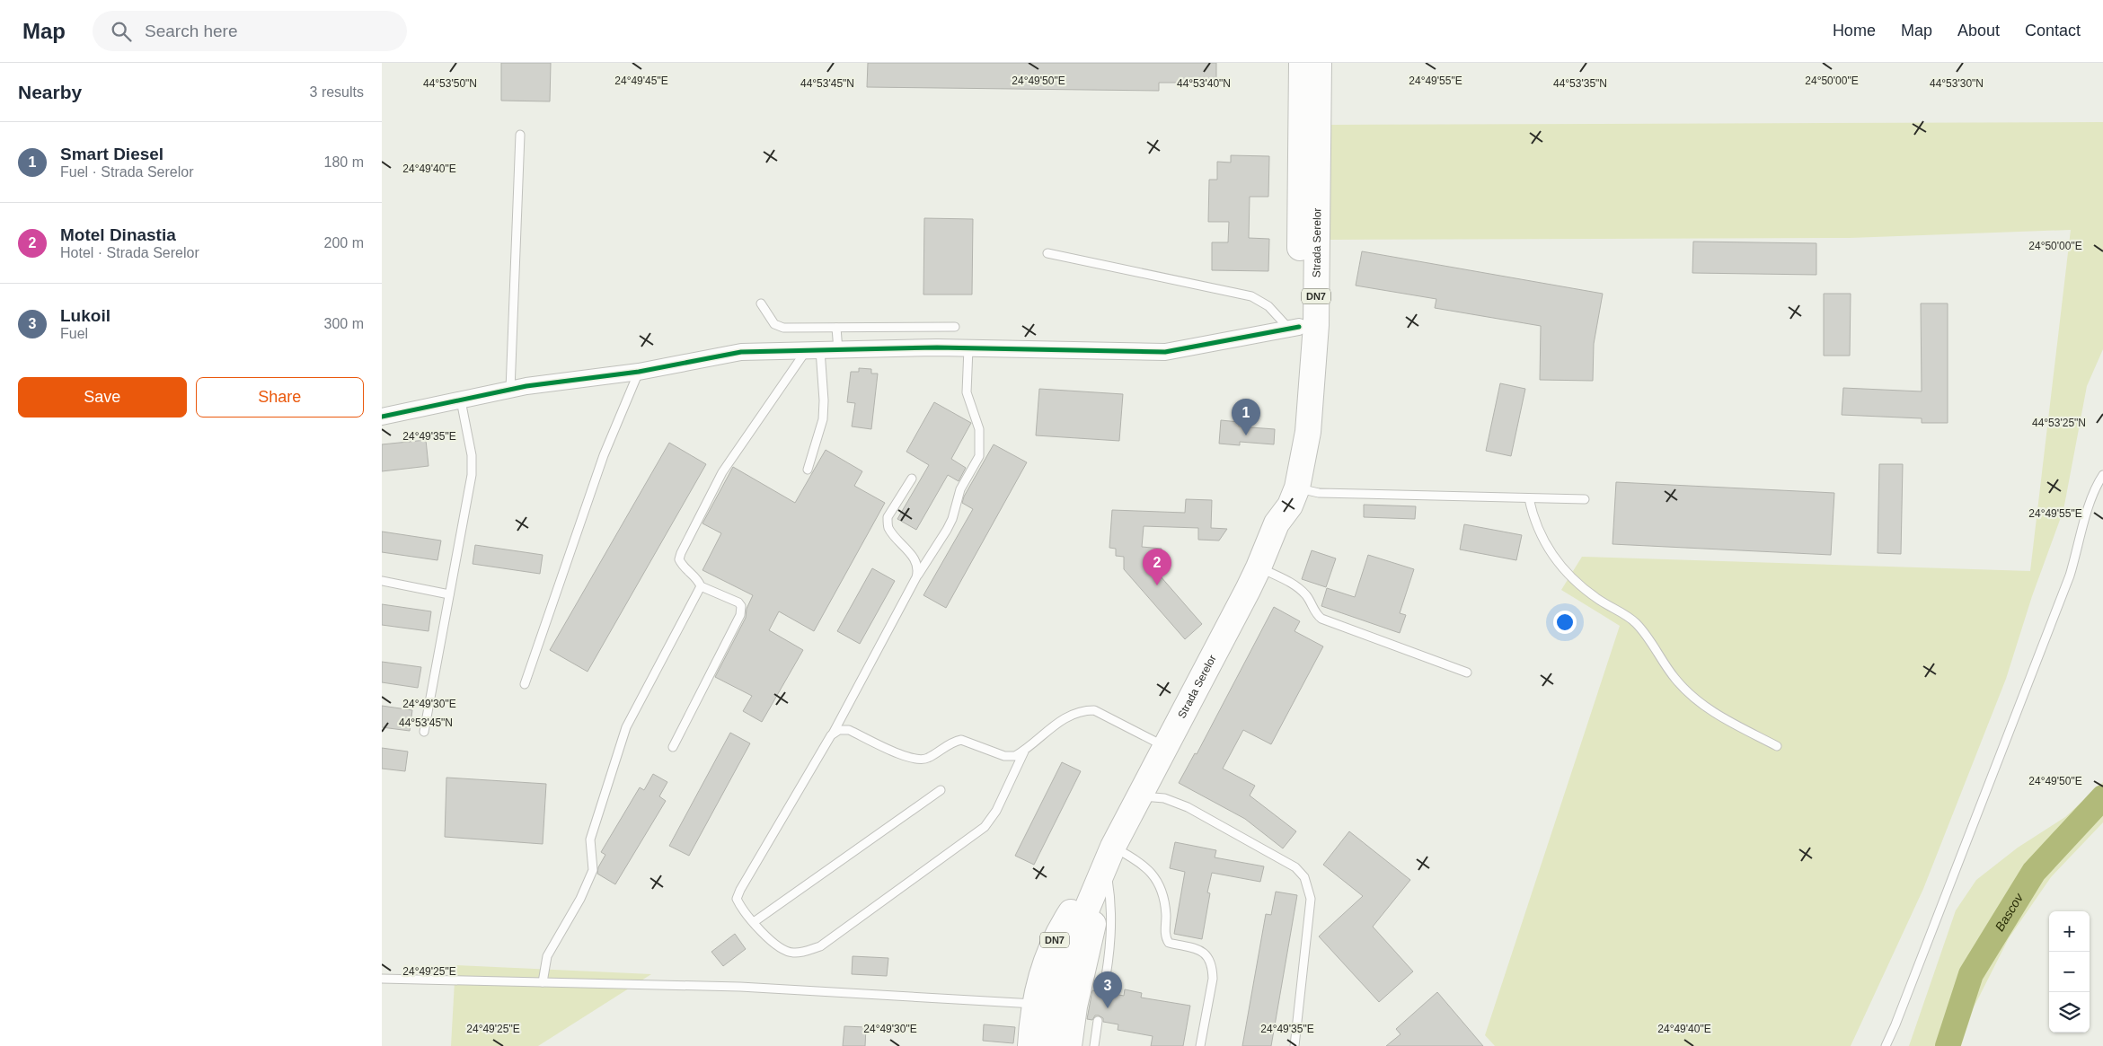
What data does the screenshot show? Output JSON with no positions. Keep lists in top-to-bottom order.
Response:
{
  "streets": {
    "highway": ["Strada Serelor", "DN7"]
  },
  "crossings": [
    ["Strada Serelor", "DN7"]
  ],
  "water": ["Bascov"],
  "page": {
    "header": "Map",
    "search": "Search here",
    "nav": [
      "Home",
      "Map",
      "About",
      "Contact"
    ],
    "heading": ["Nearby", "3 results"],
    "list": [
      {
        "mark": "1",
        "name": "Smart Diesel",
        "note": "Fuel · Strada Serelor",
        "value": "180 m"
      },
      {
        "mark": "2",
        "name": "Motel Dinastia",
        "note": "Hotel · Strada Serelor",
        "value": "200 m"
      },
      {
        "mark": "3",
        "name": "Lukoil",
        "note": "Fuel",
        "value": "300 m"
      }
    ],
    "buttons": ["Save", "Share"],
    "pins": ["1", "2", "3"],
    "map_buttons": ["+", "−"]
  },
  "coordinates": [
    "24°49'50\"E",
    "24°49'55\"E",
    "24°50'00\"E",
    "24°49'45\"E",
    "44°53'50\"N",
    "44°53'45\"N",
    "44°53'40\"N",
    "44°53'35\"N",
    "44°53'30\"N",
    "24°49'40\"E",
    "44°53'25\"N",
    "24°49'35\"E",
    "24°49'30\"E",
    "24°49'25\"E"
  ]
}
